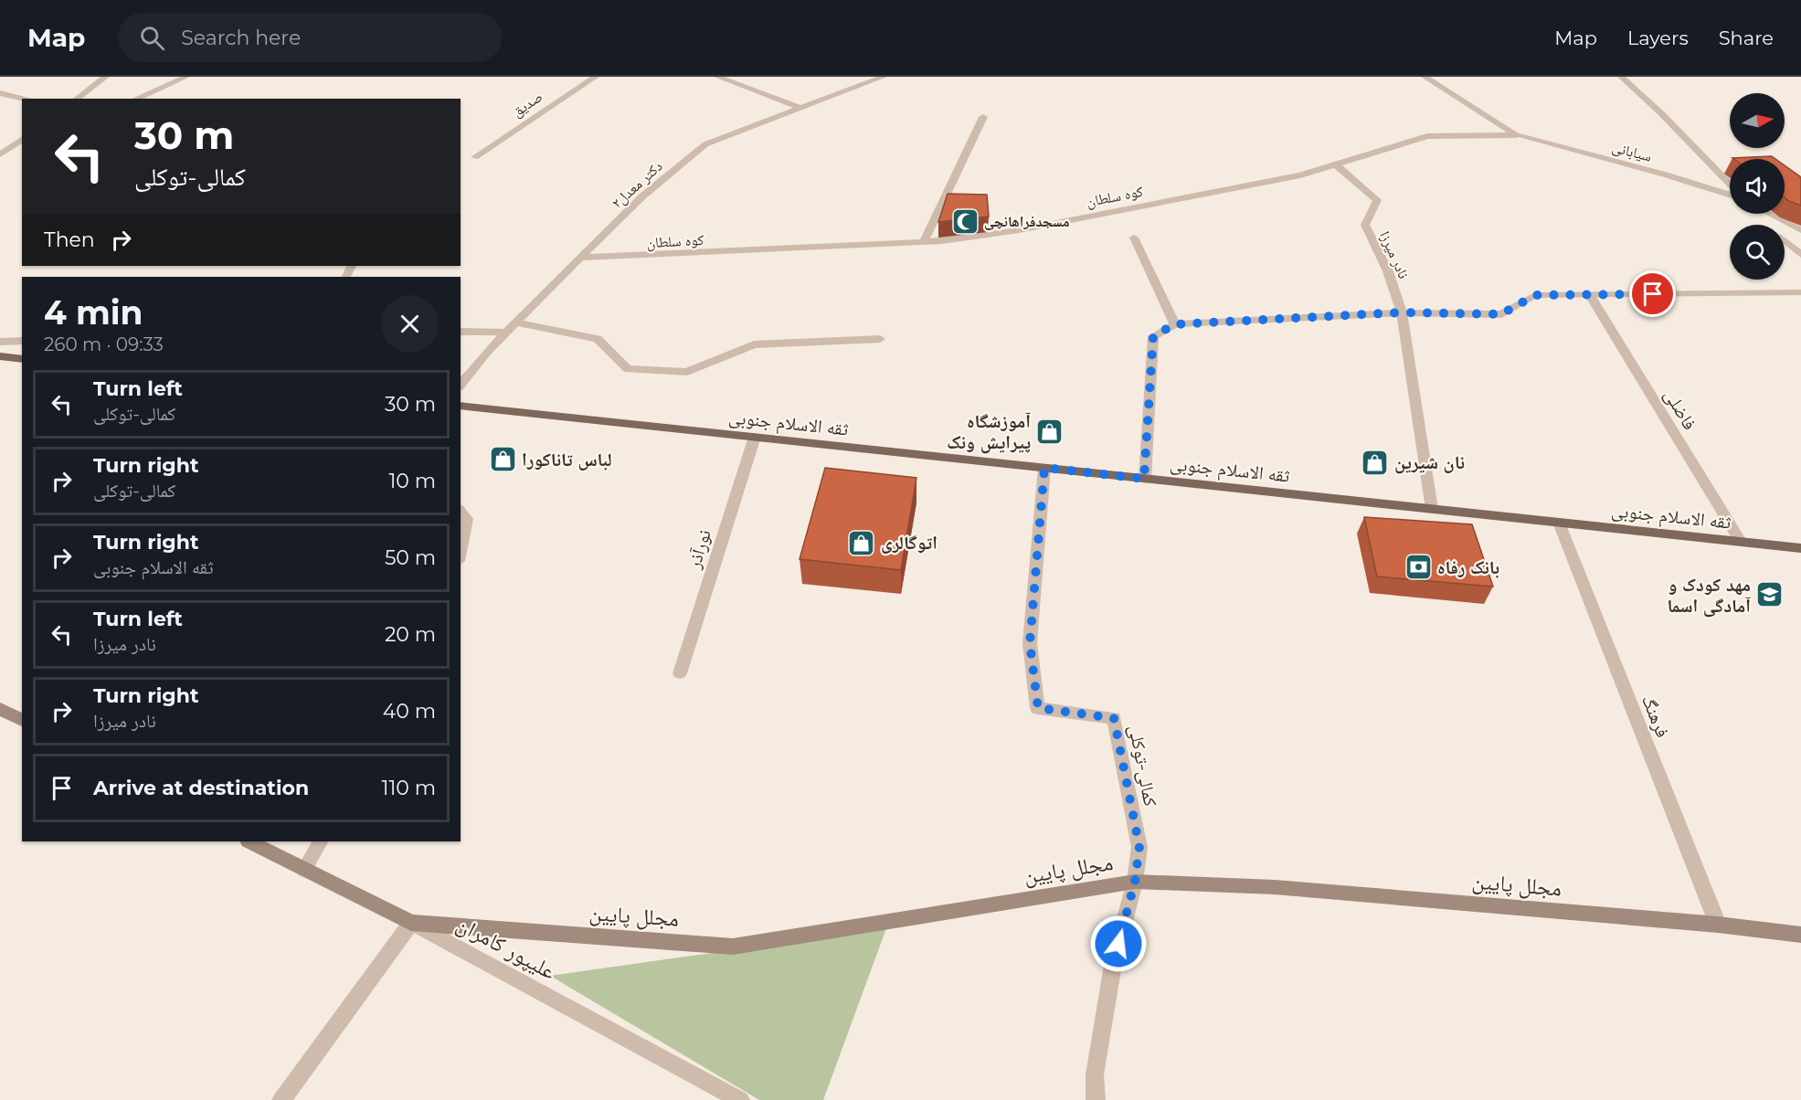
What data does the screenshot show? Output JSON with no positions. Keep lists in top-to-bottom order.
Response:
{
  "streets": {
    "main road": ["ثقه الاسلام جنوبی"],
    "street": [
      "صدیق",
      "سیابانی",
      "دکتر معدل۲",
      "کوه سلطان",
      "نادر میرزا",
      "فاضلی",
      "نورآذر",
      "فرهنگ",
      "کمالی-توکلی",
      "مجلل پایین",
      "علیپور کامران"
    ]
  },
  "crossings": [
    ["سیابانی", "کوه سلطان"],
    ["دکتر معدل۲", "کوه سلطان"],
    ["کوه سلطان", "نادر میرزا"],
    ["فاضلی", "ثقه الاسلام جنوبی"],
    ["ثقه الاسلام جنوبی", "نورآذر"],
    ["ثقه الاسلام جنوبی", "فرهنگ"],
    ["ثقه الاسلام جنوبی", "کمالی-توکلی"],
    ["فرهنگ", "مجلل پایین"],
    ["کمالی-توکلی", "مجلل پایین"],
    ["مجلل پایین", "علیپور کامران"]
  ],
  "places": {
    "mosque": ["مسجدفراهانچی"],
    "shop": [
      "آموزشگاه پیرایش ونک",
      "لباس تاناکورا",
      "نان شیرین",
      "اتوگالری"
    ],
    "bank": ["بانک رفاه"],
    "school or university": ["مهد کودک و آمادگی اسما"]
  },
  "north": "right",
  "page": {
    "header": "Map",
    "search": "Search here",
    "nav": ["Map", "Layers", "Share"],
    "turn": ["30 m", "کمالی-توکلی"],
    "then": "Then",
    "heading": ["4 min", "260 m · 09:33"],
    "list": [
      {
        "name": "Turn left",
        "note": "کمالی-توکلی",
        "value": "30 m"
      },
      {
        "name": "Turn right",
        "note": "کمالی-توکلی",
        "value": "10 m"
      },
      {
        "name": "Turn right",
        "note": "ثقه الاسلام جنوبی",
        "value": "50 m"
      },
      {
        "name": "Turn left",
        "note": "نادر میرزا",
        "value": "20 m"
      },
      {
        "name": "Turn right",
        "note": "نادر میرزا",
        "value": "40 m"
      },
      {
        "name": "Arrive at destination",
        "value": "110 m"
      }
    ]
  }
}
